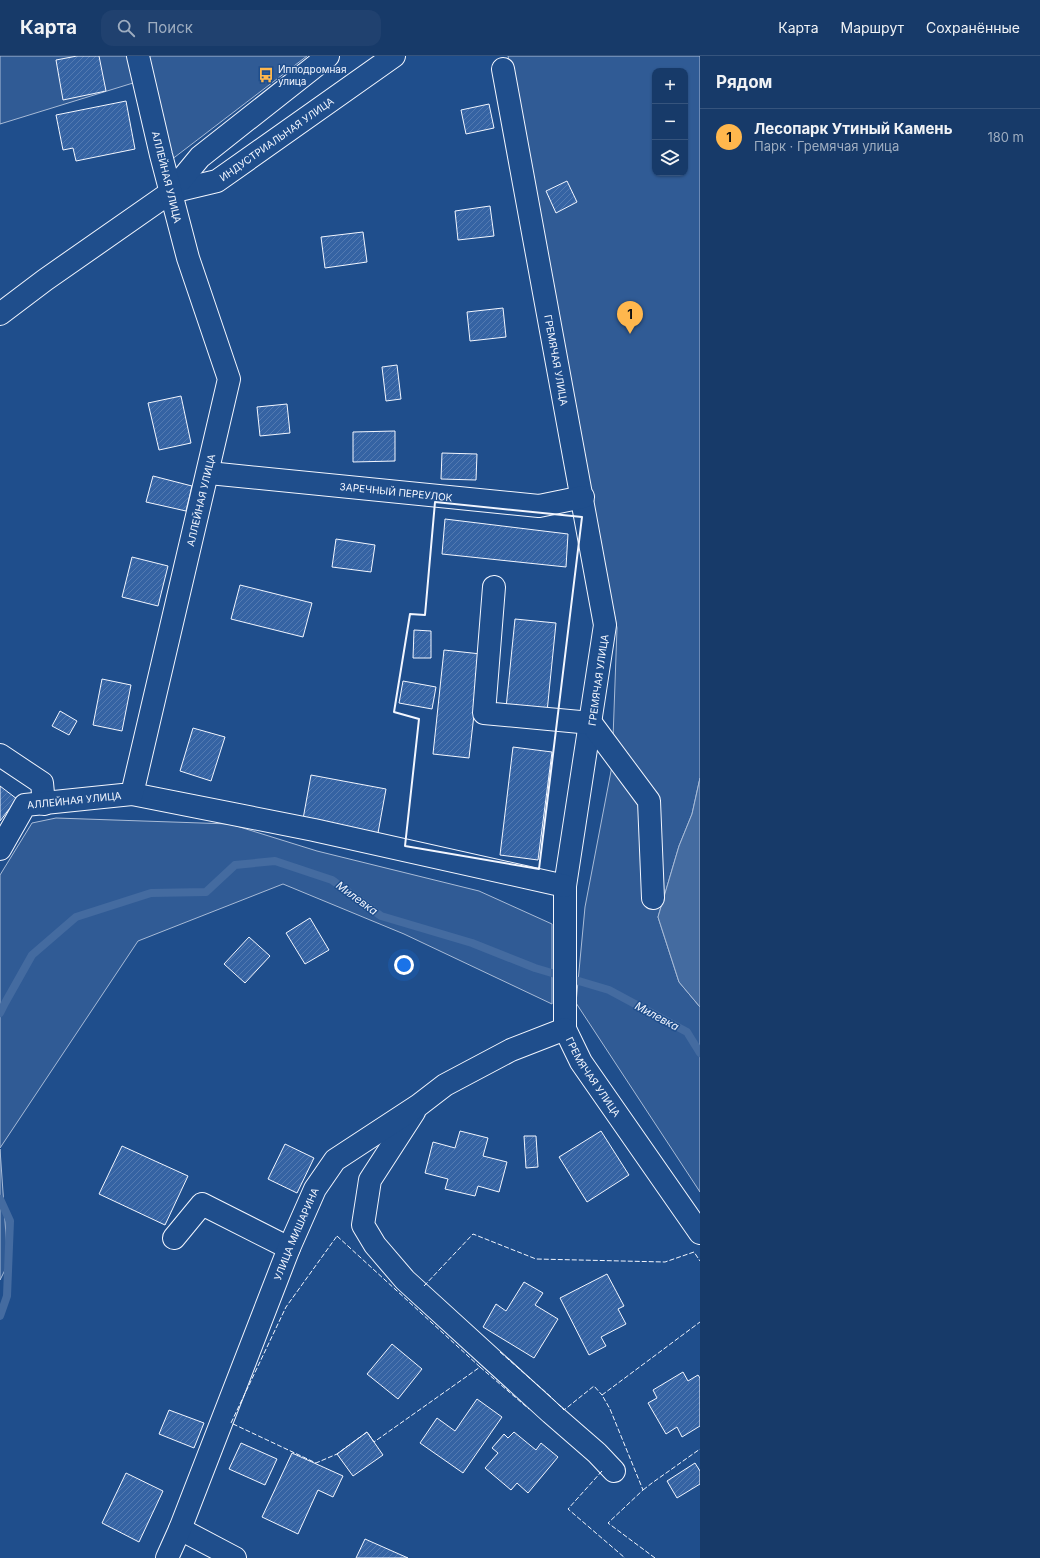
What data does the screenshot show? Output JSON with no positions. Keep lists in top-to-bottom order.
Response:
{
  "streets": {
    "street": [
      "ИНДУСТРИАЛЬНАЯ УЛИЦА",
      "АЛЛЕЙНАЯ УЛИЦА",
      "ГРЕМЯЧАЯ УЛИЦА",
      "ЗАРЕЧНЫЙ ПЕРЕУЛОК",
      "УЛИЦА МИШАРИНА"
    ]
  },
  "crossings": [
    ["ИНДУСТРИАЛЬНАЯ УЛИЦА", "АЛЛЕЙНАЯ УЛИЦА"],
    ["АЛЛЕЙНАЯ УЛИЦА", "ЗАРЕЧНЫЙ ПЕРЕУЛОК"],
    ["ГРЕМЯЧАЯ УЛИЦА", "ЗАРЕЧНЫЙ ПЕРЕУЛОК"],
    ["ГРЕМЯЧАЯ УЛИЦА", "УЛИЦА МИШАРИНА"]
  ],
  "water": ["Милевка"],
  "places": {
    "bus stop": ["Ипподромная улица"]
  },
  "page": {
    "header": "Карта",
    "search": "Поиск",
    "nav": ["Карта", "Маршрут", "Сохранённые"],
    "heading": "Рядом",
    "map_buttons": ["+", "−"],
    "list": [
      {
        "mark": "1",
        "name": "Лесопарк Утиный Камень",
        "note": "Парк · Гремячая улица",
        "value": "180 m"
      }
    ],
    "pins": "1"
  }
}
